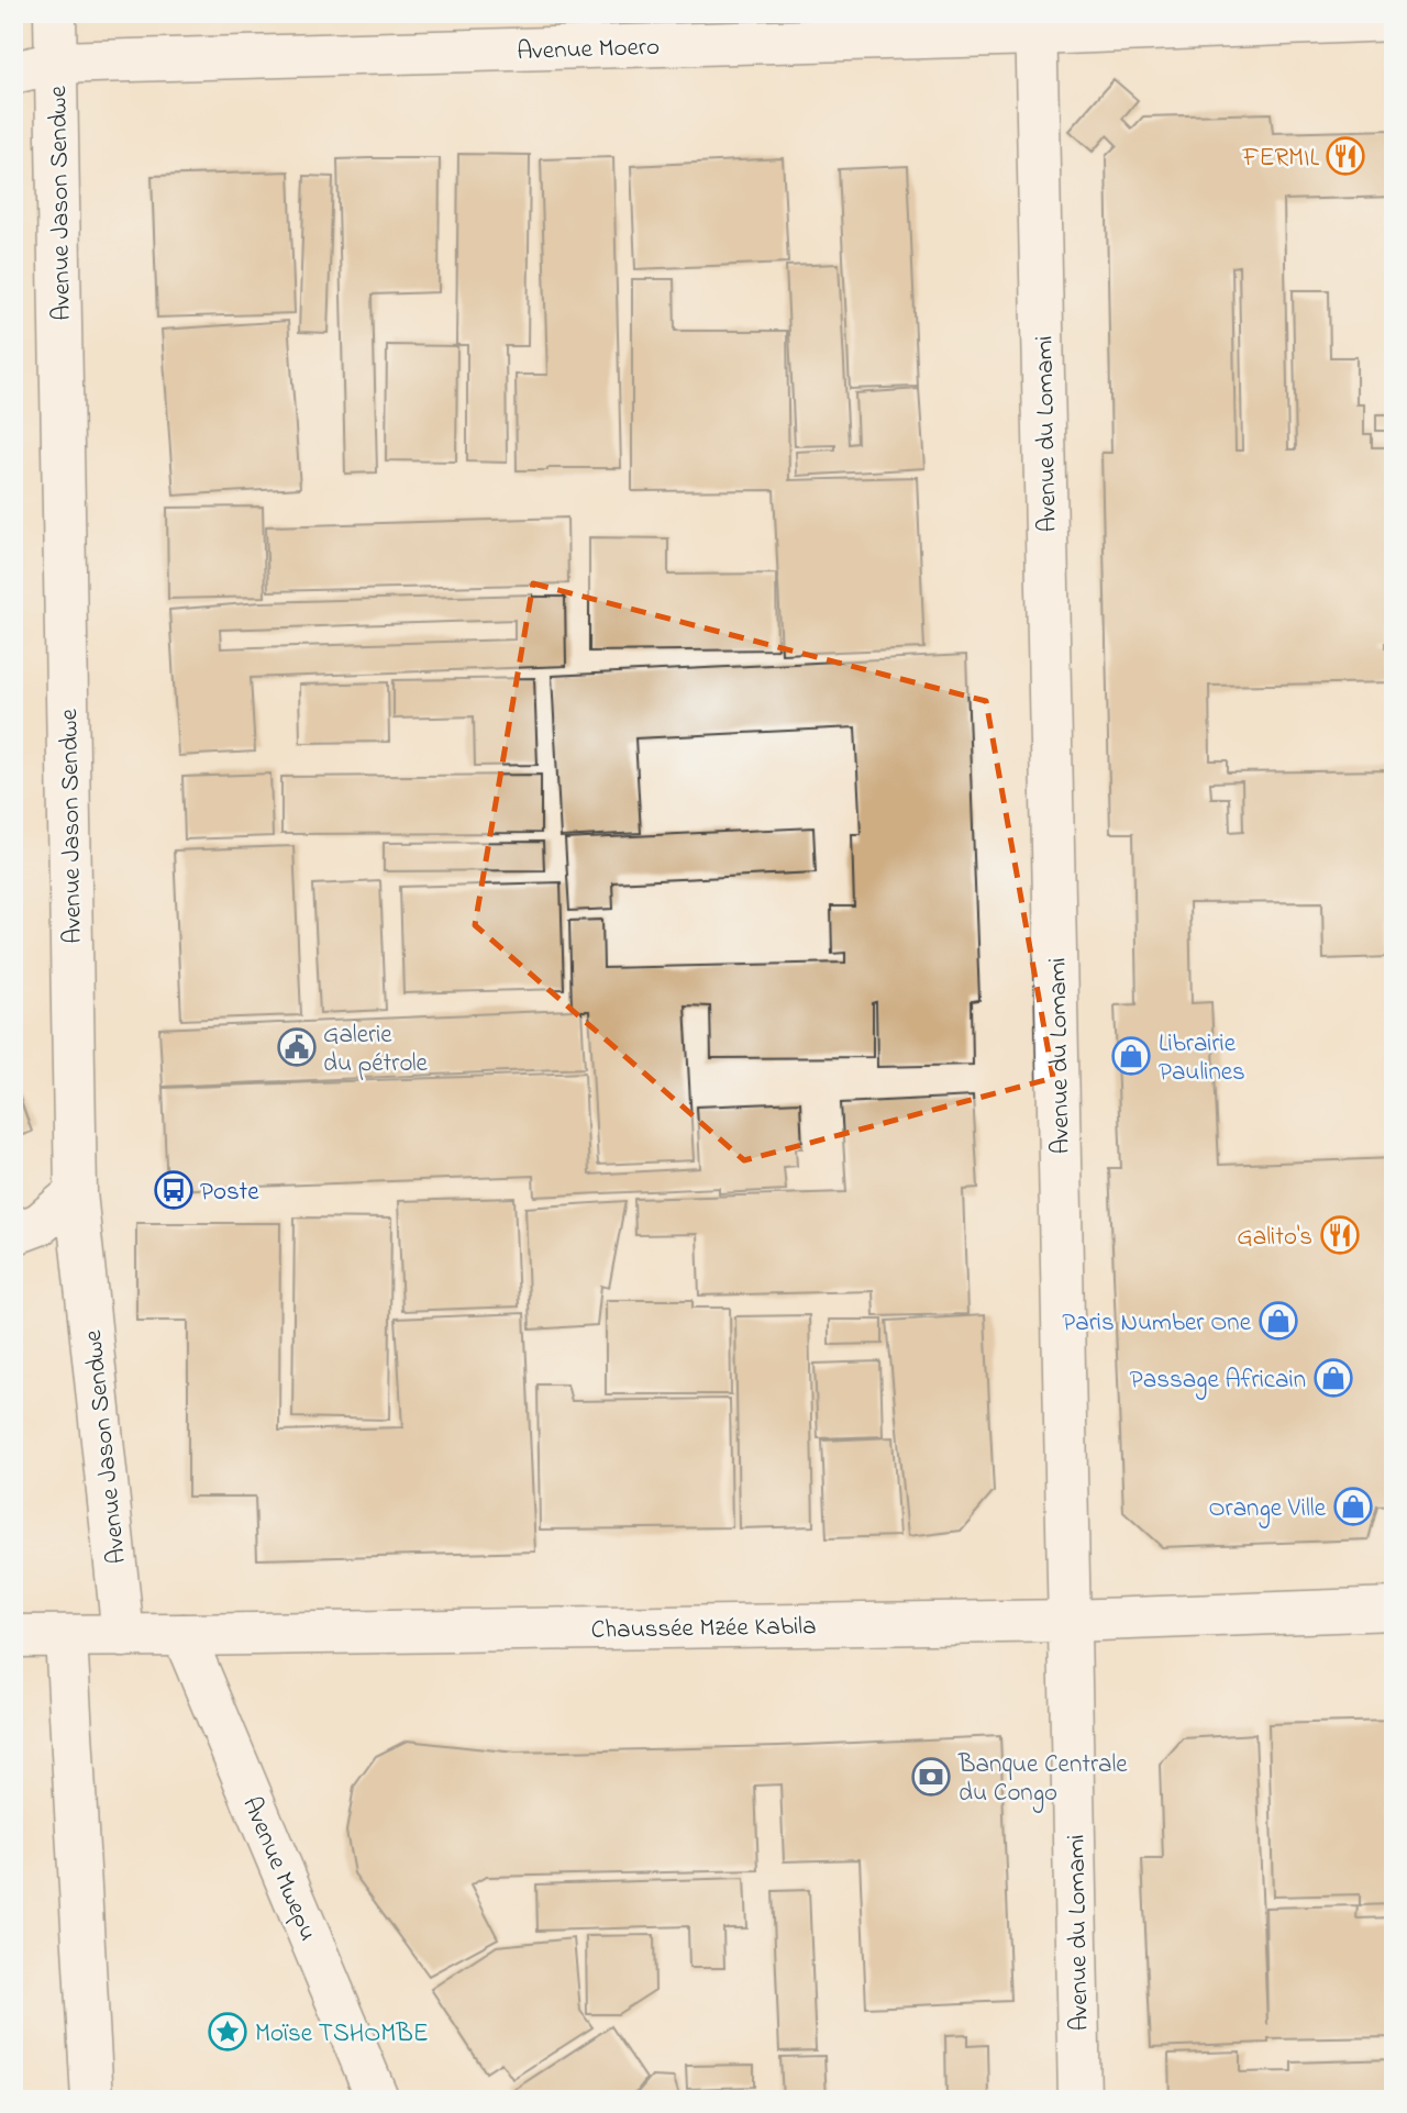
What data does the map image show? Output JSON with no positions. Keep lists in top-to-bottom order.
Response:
{
  "streets": {
    "main road": [
      "Avenue Moero",
      "Avenue Jason Sendwe",
      "Avenue du Lomami",
      "Chaussée Mzée Kabila",
      "Avenue Mwepu"
    ]
  },
  "crossings": [
    ["Avenue Moero", "Avenue Jason Sendwe"],
    ["Avenue Moero", "Avenue du Lomami"],
    ["Avenue Jason Sendwe", "Chaussée Mzée Kabila"],
    ["Avenue du Lomami", "Chaussée Mzée Kabila"],
    ["Chaussée Mzée Kabila", "Avenue Mwepu"]
  ],
  "places": {
    "restaurant": ["FERMIL", "Galito's"],
    "public building": ["Galerie du pétrole"],
    "shop": [
      "Librairie Paulines",
      "Paris Number One",
      "Passage Africain",
      "Orange Ville"
    ],
    "bus stop": ["Poste"],
    "bank": ["Banque Centrale du Congo"],
    "place": ["Moïse TSHOMBE"]
  }
}
